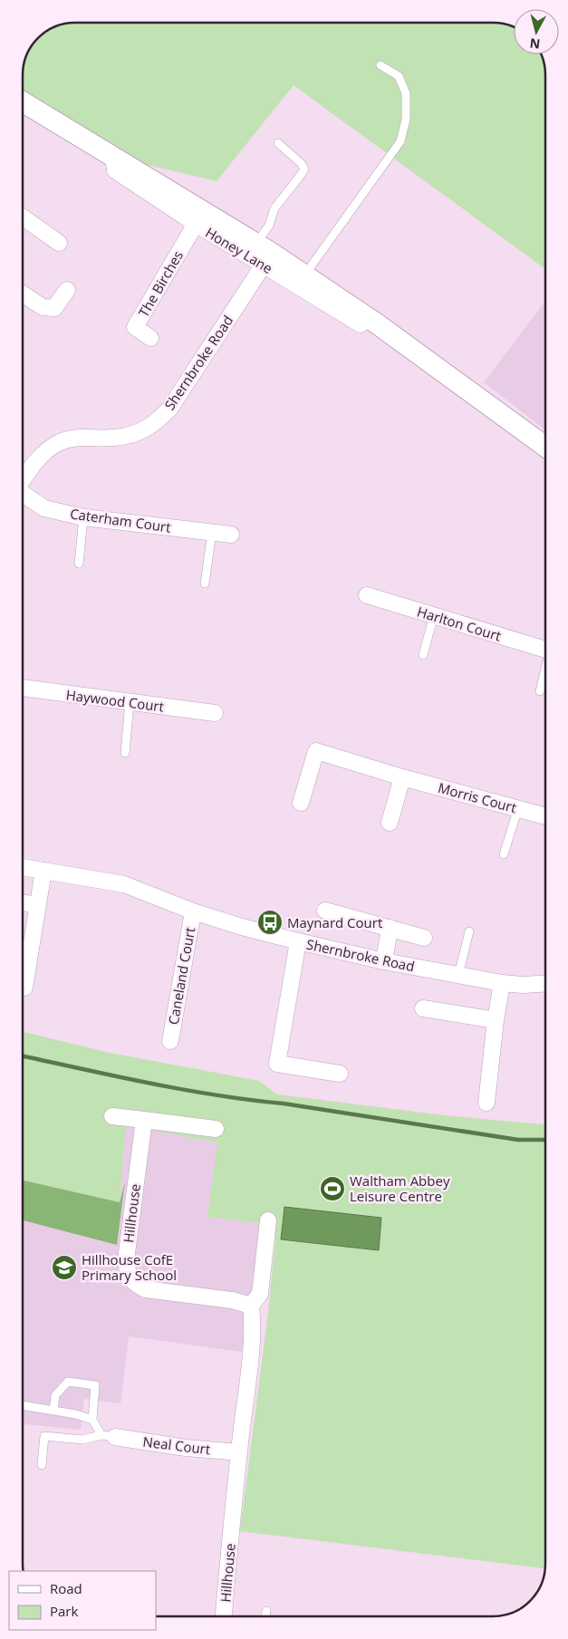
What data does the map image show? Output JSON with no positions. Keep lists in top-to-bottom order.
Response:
{
  "streets": {
    "street": [
      "Honey Lane",
      "The Birches",
      "Shernbroke Road",
      "Caterham Court",
      "Harlton Court",
      "Haywood Court",
      "Morris Court",
      "Caneland Court",
      "Hillhouse",
      "Neal Court"
    ]
  },
  "crossings": [
    ["Honey Lane", "The Birches"],
    ["Honey Lane", "Shernbroke Road"],
    ["Shernbroke Road", "Caneland Court"],
    ["Hillhouse", "Neal Court"]
  ],
  "places": {
    "bus stop": ["Maynard Court"],
    "sports": ["Waltham Abbey Leisure Centre"],
    "school or university": ["Hillhouse CofE Primary School"]
  },
  "legend": ["Road", "Park"],
  "north": "bottom"
}
